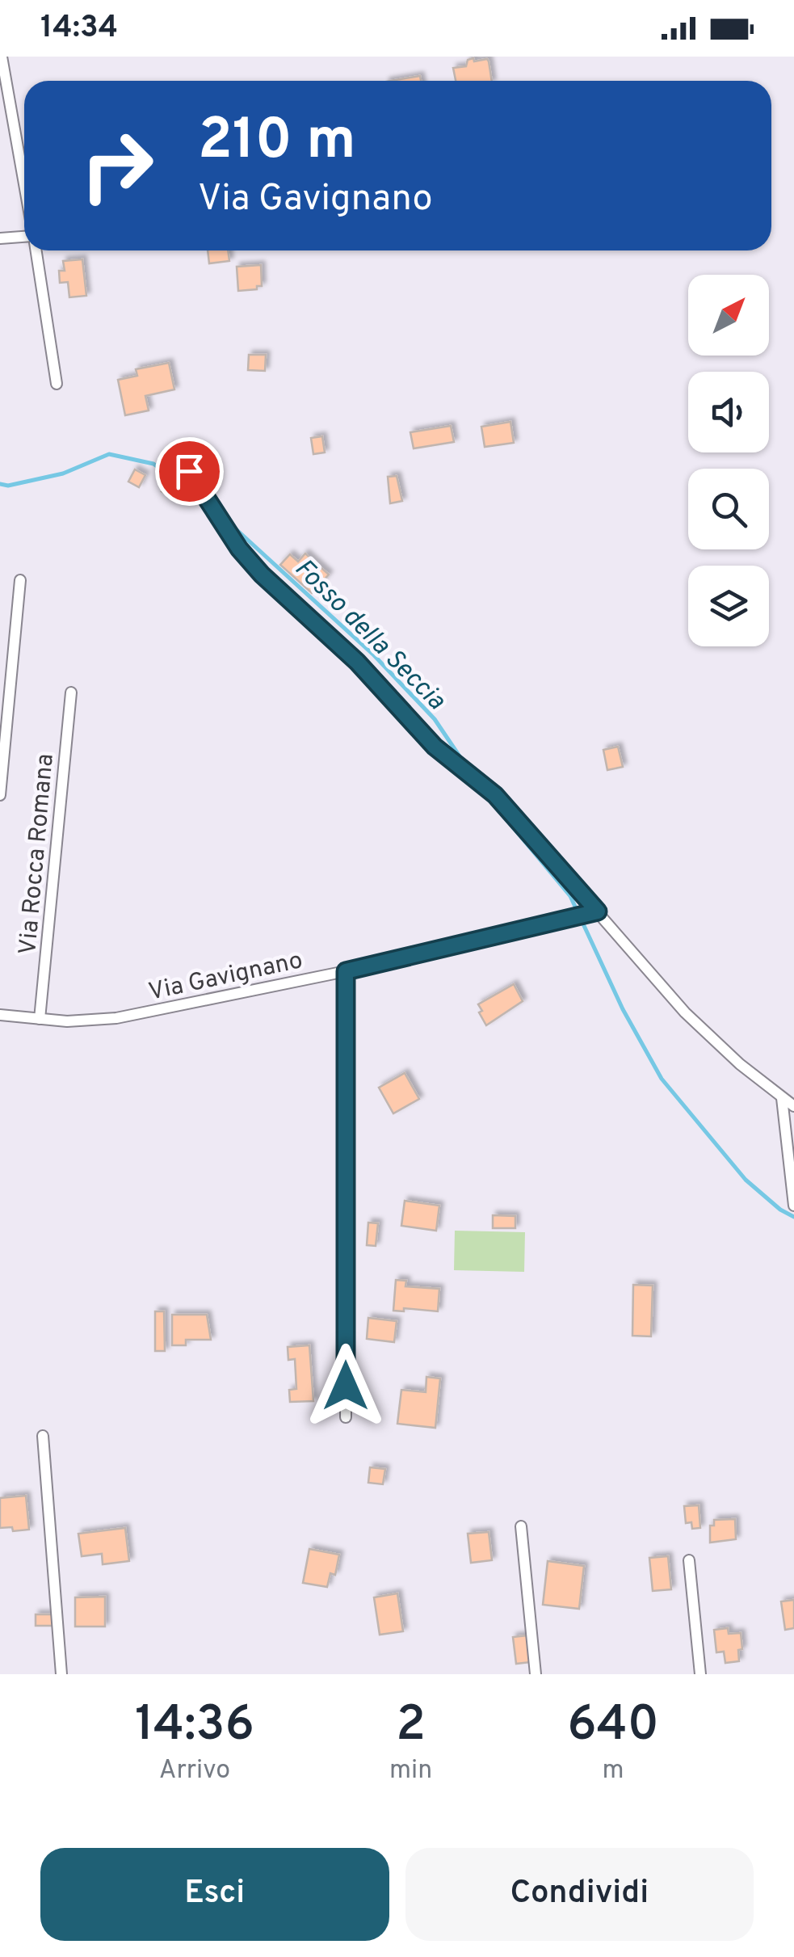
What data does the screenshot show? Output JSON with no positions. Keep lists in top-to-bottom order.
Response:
{
  "streets": {
    "street": ["Via Rocca Romana", "Via Gavignano"]
  },
  "crossings": [
    ["Via Rocca Romana", "Via Gavignano"]
  ],
  "water": ["Fosso della Seccia"],
  "north": "top right",
  "page": {
    "status": "14:34",
    "turn": ["210 m", "Via Gavignano"],
    "eta": [
      "14:36",
      "Arrivo",
      "2",
      "min",
      "640",
      "m"
    ],
    "buttons": ["Esci", "Condividi"]
  }
}
